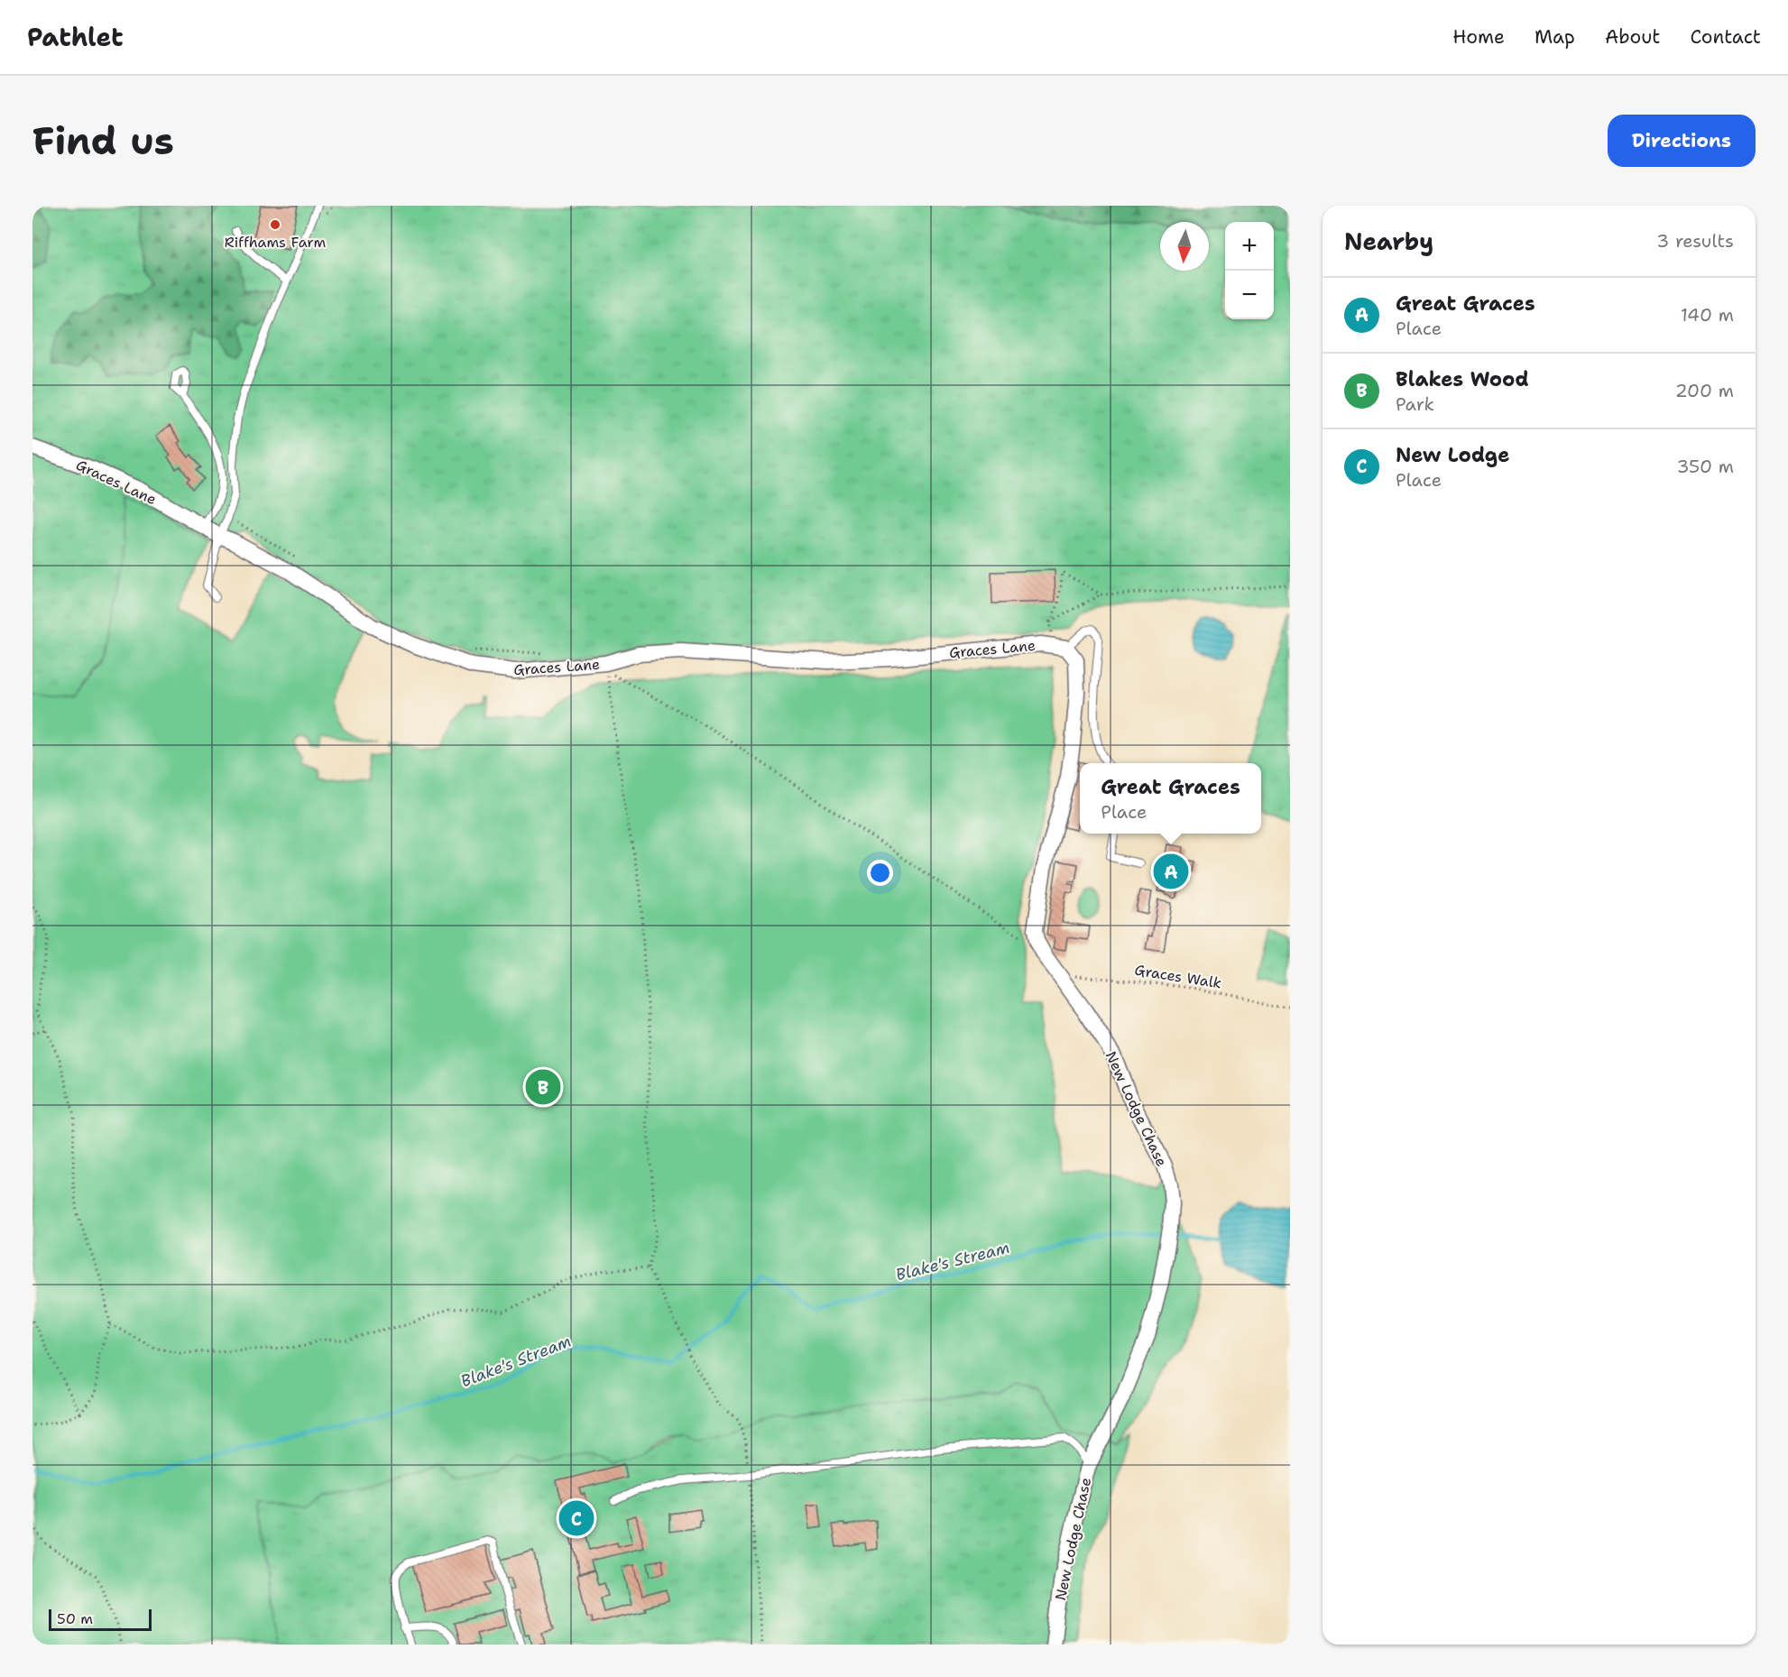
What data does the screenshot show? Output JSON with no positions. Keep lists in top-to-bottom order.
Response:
{
  "streets": {
    "street": ["Graces Lane", "New Lodge Chase"],
    "path": ["Graces Walk"]
  },
  "crossings": [
    ["Graces Lane", "New Lodge Chase"],
    ["Graces Walk", "New Lodge Chase"]
  ],
  "water": ["Blake's Stream"],
  "places": ["Riffhams Farm"],
  "scale_bar": "50 m",
  "north": "bottom",
  "page": {
    "header": "Pathlet",
    "nav": [
      "Home",
      "Map",
      "About",
      "Contact"
    ],
    "buttons": "Directions",
    "title": "Find us",
    "heading": ["Nearby", "3 results"],
    "map_buttons": ["+", "−"],
    "list": [
      {
        "mark": "A",
        "name": "Great Graces",
        "note": "Place",
        "value": "140 m"
      },
      {
        "mark": "B",
        "name": "Blakes Wood",
        "note": "Park",
        "value": "200 m"
      },
      {
        "mark": "C",
        "name": "New Lodge",
        "note": "Place",
        "value": "350 m"
      }
    ],
    "popup": ["Great Graces", "Place"],
    "pins": ["A", "B", "C"],
    "scale": "50 m"
  }
}
